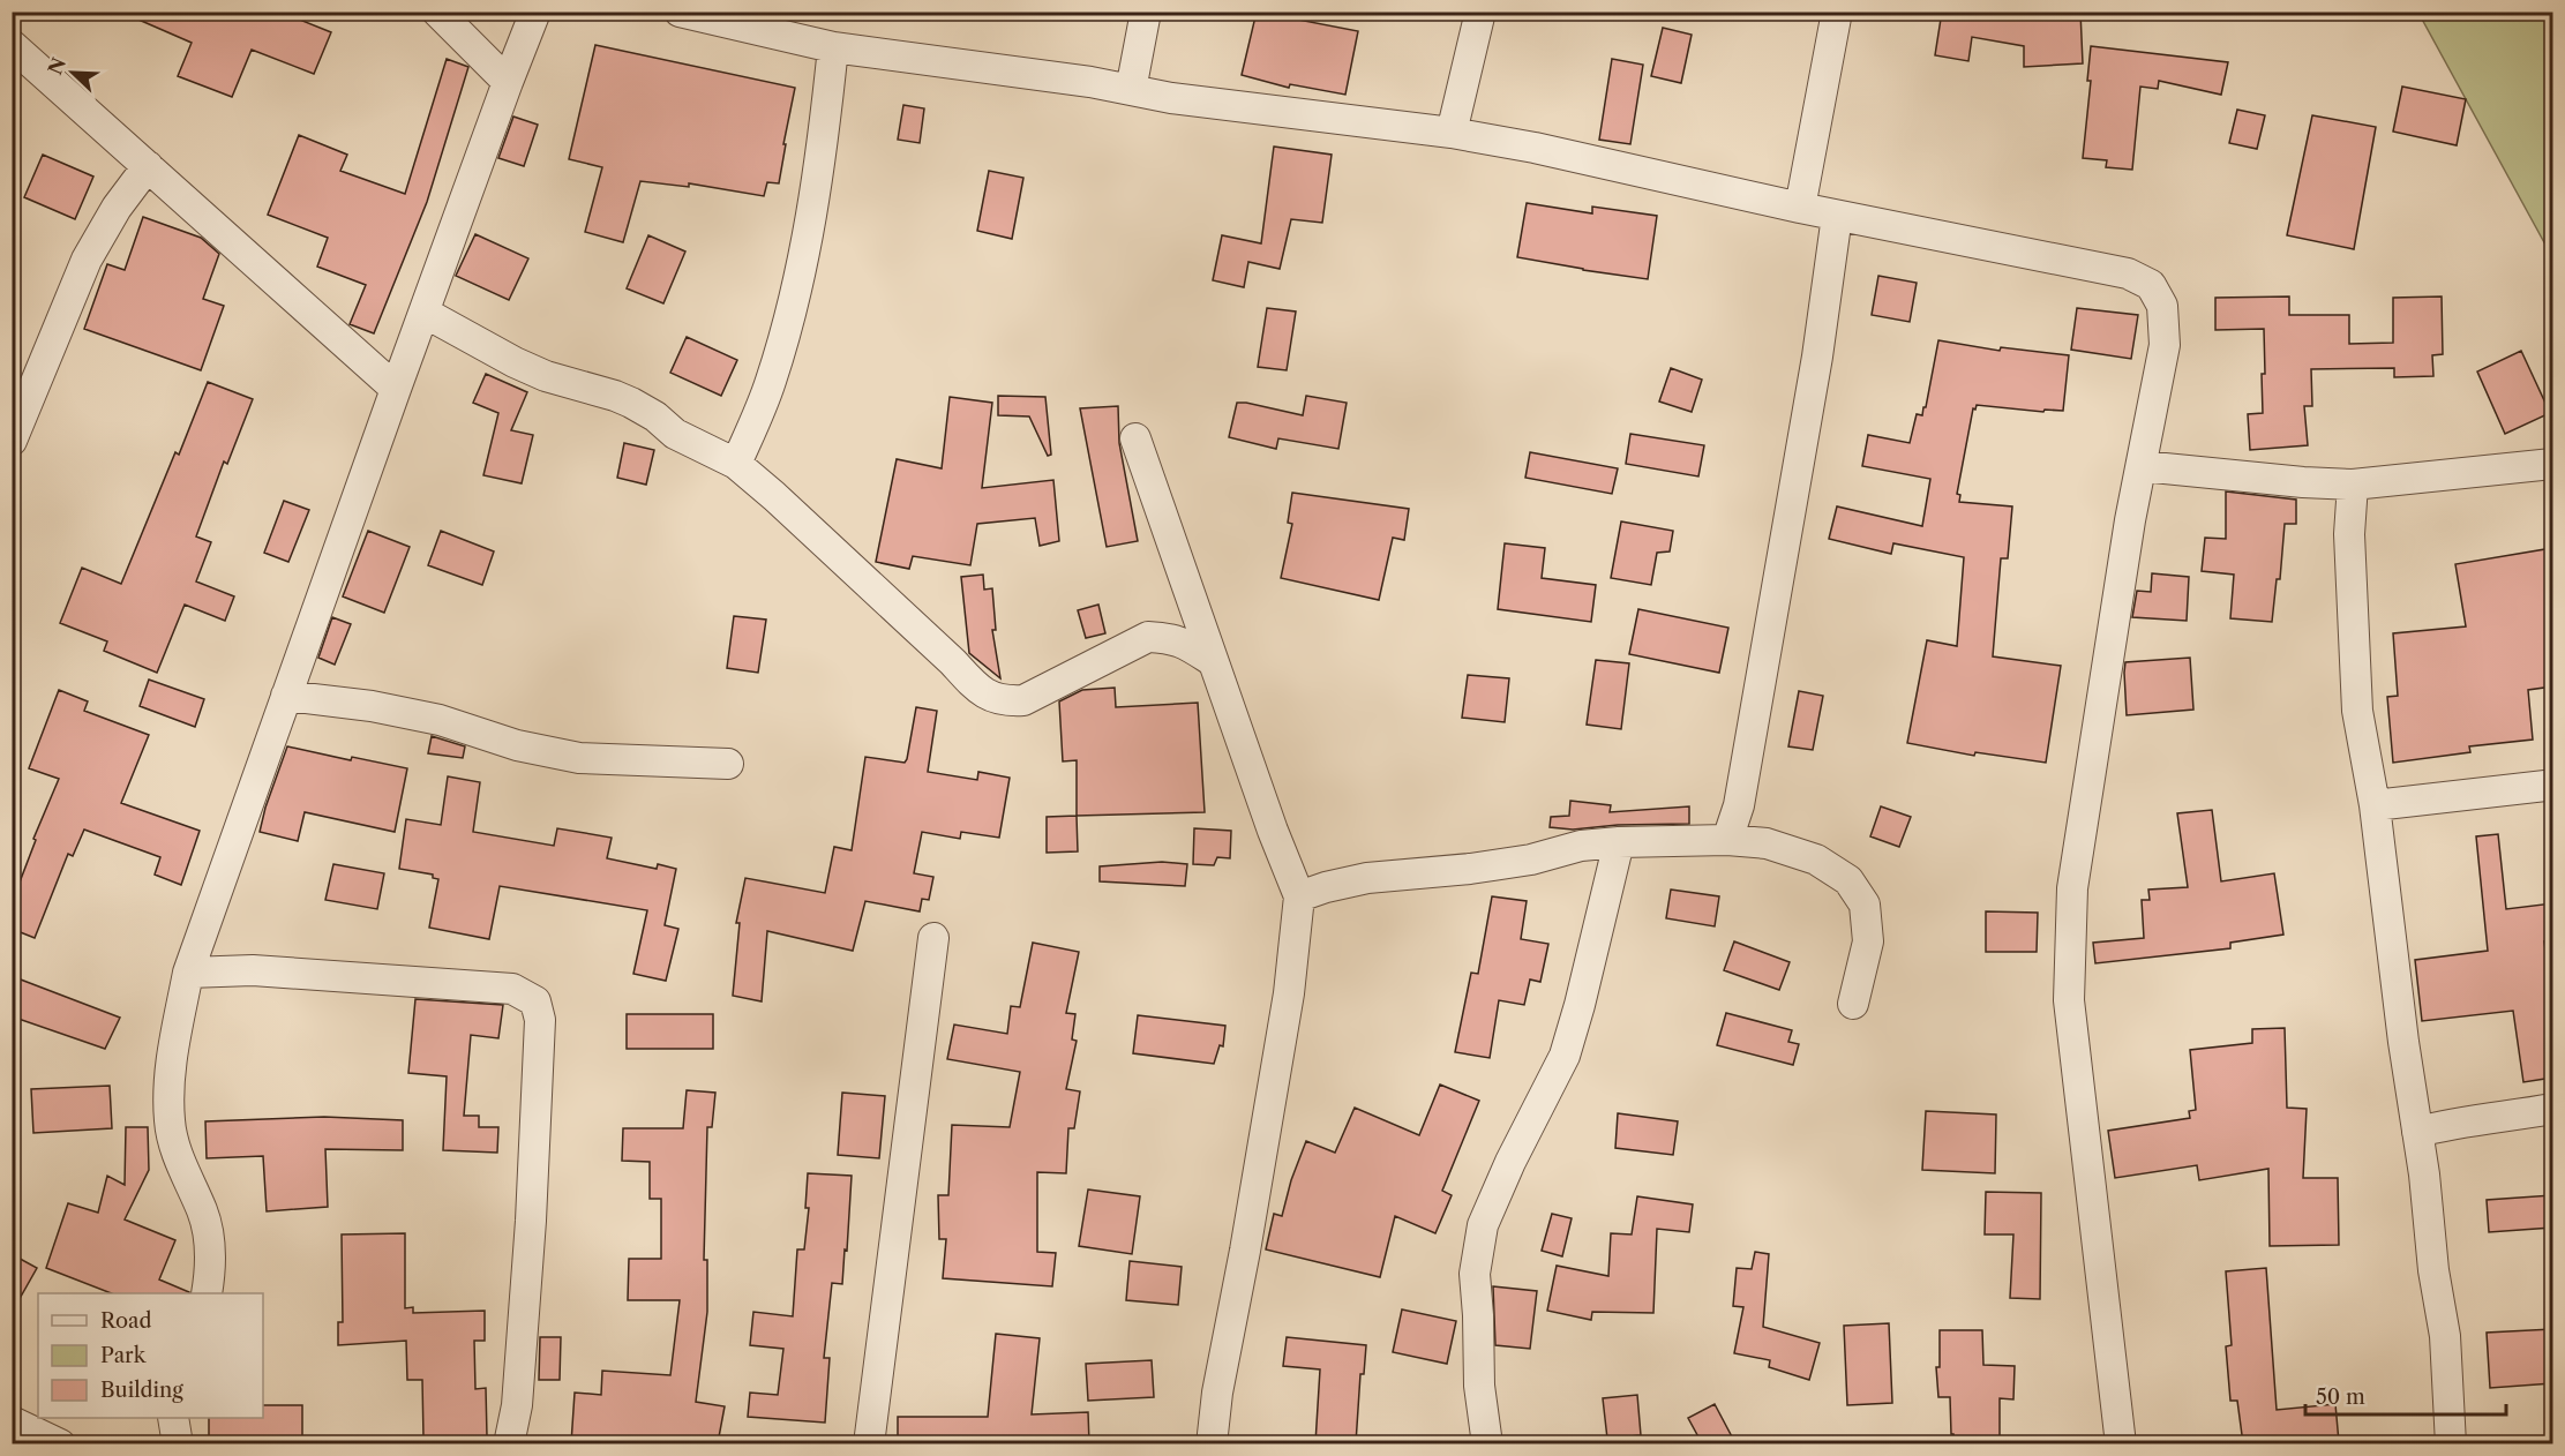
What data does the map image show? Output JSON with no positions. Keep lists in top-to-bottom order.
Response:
{
  "legend": ["Road", "Park", "Building"],
  "scale_bar": "50 m",
  "north": "top left"
}
